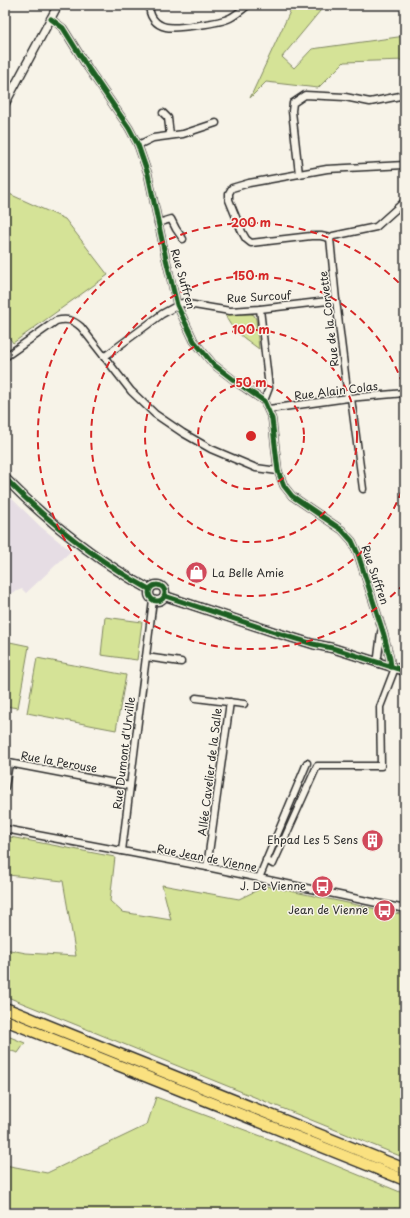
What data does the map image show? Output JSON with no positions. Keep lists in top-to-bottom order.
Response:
{
  "streets": {
    "street": [
      "Rue Suffren",
      "Rue Surcouf",
      "Rue de la Corvette",
      "Rue Alain Colas",
      "Rue Dumont d'Urville",
      "Rue la Perouse",
      "Allée Cavelier de la Salle",
      "Rue Jean de Vienne"
    ]
  },
  "crossings": [
    ["Rue Suffren", "Rue Surcouf"],
    ["Rue Suffren", "Rue Alain Colas"],
    ["Rue Surcouf", "Rue de la Corvette"],
    ["Rue de la Corvette", "Rue Alain Colas"],
    ["Rue Dumont d'Urville", "Rue la Perouse"],
    ["Rue Dumont d'Urville", "Rue Jean de Vienne"],
    ["Allée Cavelier de la Salle", "Rue Jean de Vienne"]
  ],
  "places": {
    "shop": ["La Belle Amie"],
    "building": ["Ehpad Les 5 Sens"],
    "bus stop": ["J. De Vienne", "Jean de Vienne"]
  },
  "rings": [
    "200 m",
    "150 m",
    "100 m",
    "50 m"
  ]
}
